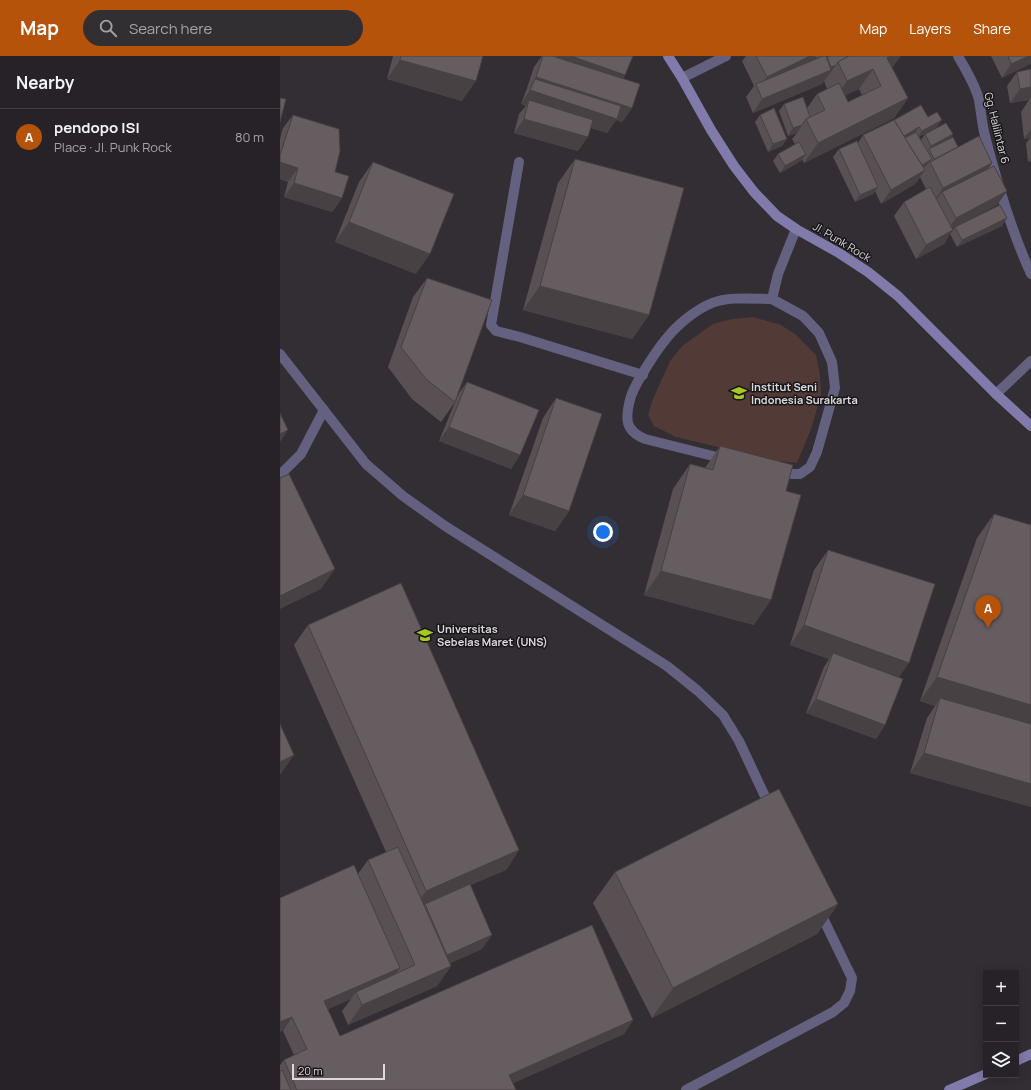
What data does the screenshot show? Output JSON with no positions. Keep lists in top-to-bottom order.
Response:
{
  "streets": {
    "main road": ["Jl. Punk Rock"],
    "street": ["Gg. Halilintar 6"]
  },
  "places": {
    "school or university": ["Institut Seni Indonesia Surakarta", "Universitas Sebelas Maret (UNS)"]
  },
  "scale_bar": "20 m",
  "page": {
    "header": "Map",
    "search": "Search here",
    "nav": ["Map", "Layers", "Share"],
    "heading": "Nearby",
    "list": [
      {
        "mark": "A",
        "name": "pendopo ISI",
        "note": "Place · Jl. Punk Rock",
        "value": "80 m"
      }
    ],
    "pins": "A",
    "map_buttons": ["+", "−"],
    "scale": "20 m"
  }
}
